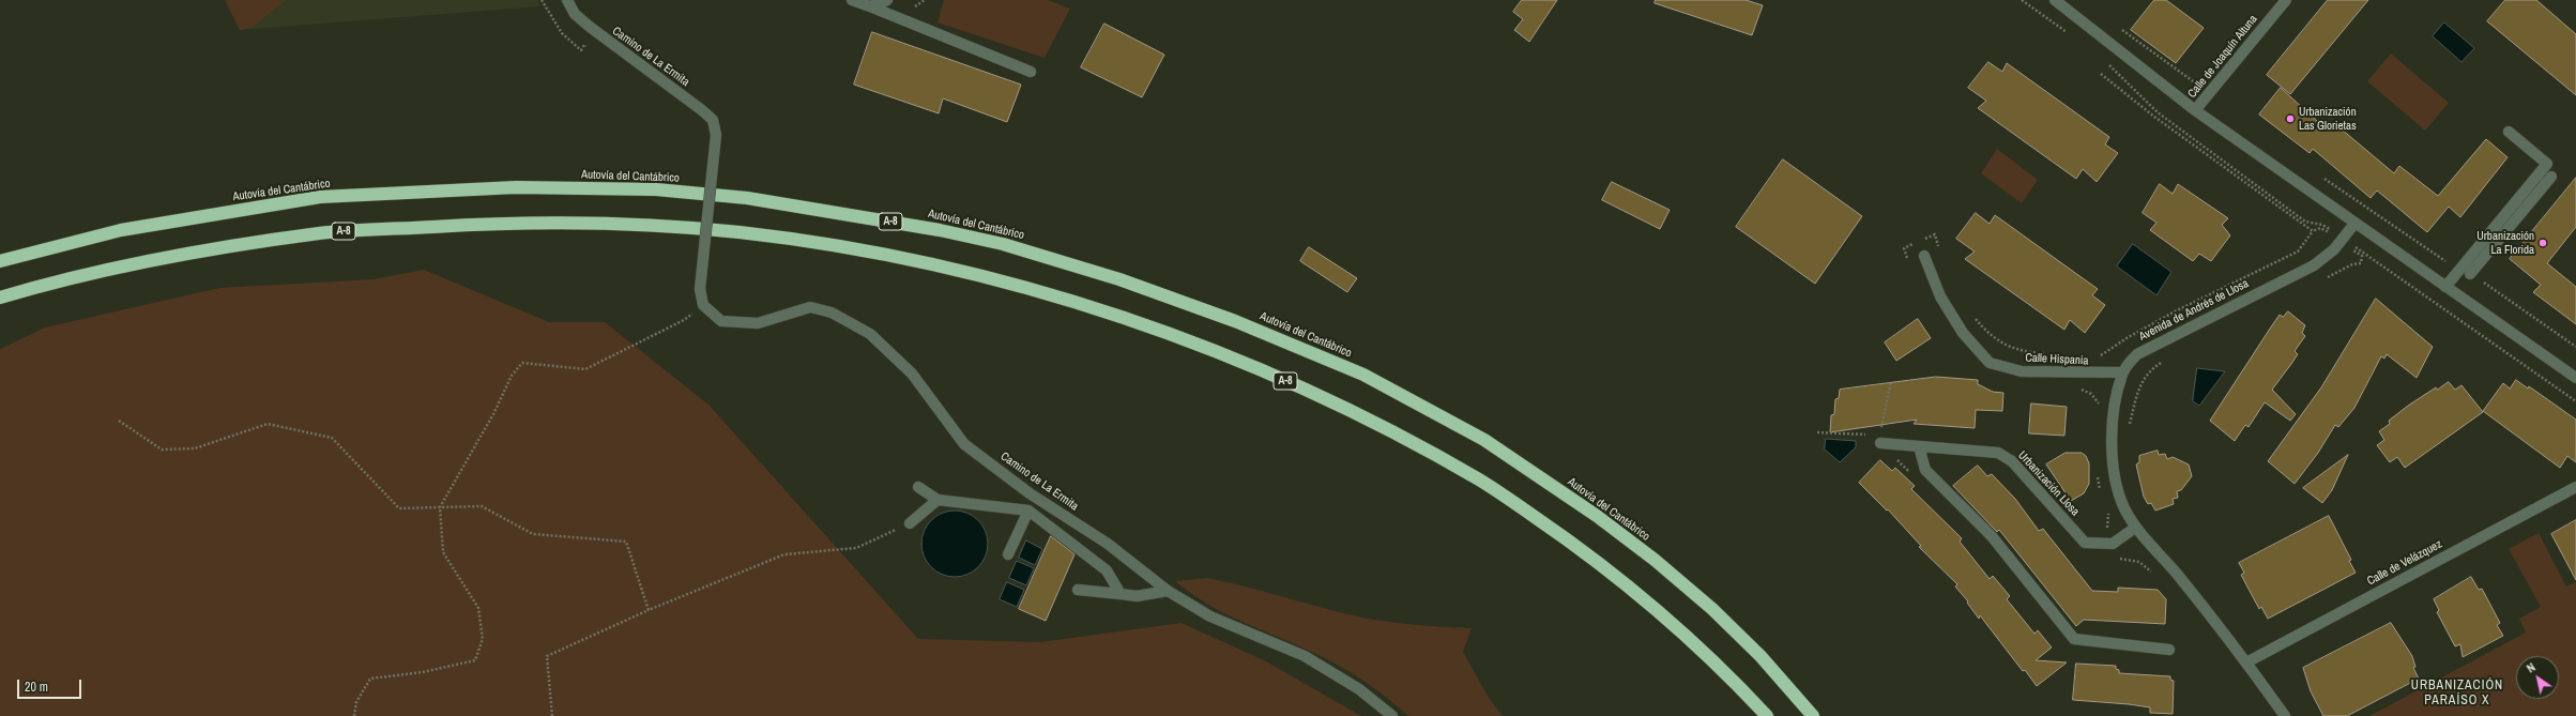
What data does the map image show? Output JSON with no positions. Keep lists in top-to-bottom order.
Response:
{
  "streets": {
    "highway": ["Autovía del Cantábrico", "A-8"],
    "street": [
      "Camino de La Ermita",
      "Calle de Joaquín Altuna",
      "Avenida de Andrés de Llosa",
      "Calle Hispania",
      "Urbanización Llosa",
      "Calle de Velázquez"
    ]
  },
  "crossings": [
    ["Avenida de Andrés de Llosa", "Calle Hispania"],
    ["Avenida de Andrés de Llosa", "Urbanización Llosa"],
    ["Avenida de Andrés de Llosa", "Calle de Velázquez"]
  ],
  "districts": ["URBANIZACIÓN PARAÍSO X"],
  "places": ["Urbanización Las Glorietas", "Urbanización La Florida"],
  "scale_bar": "20 m",
  "north": "top left"
}
